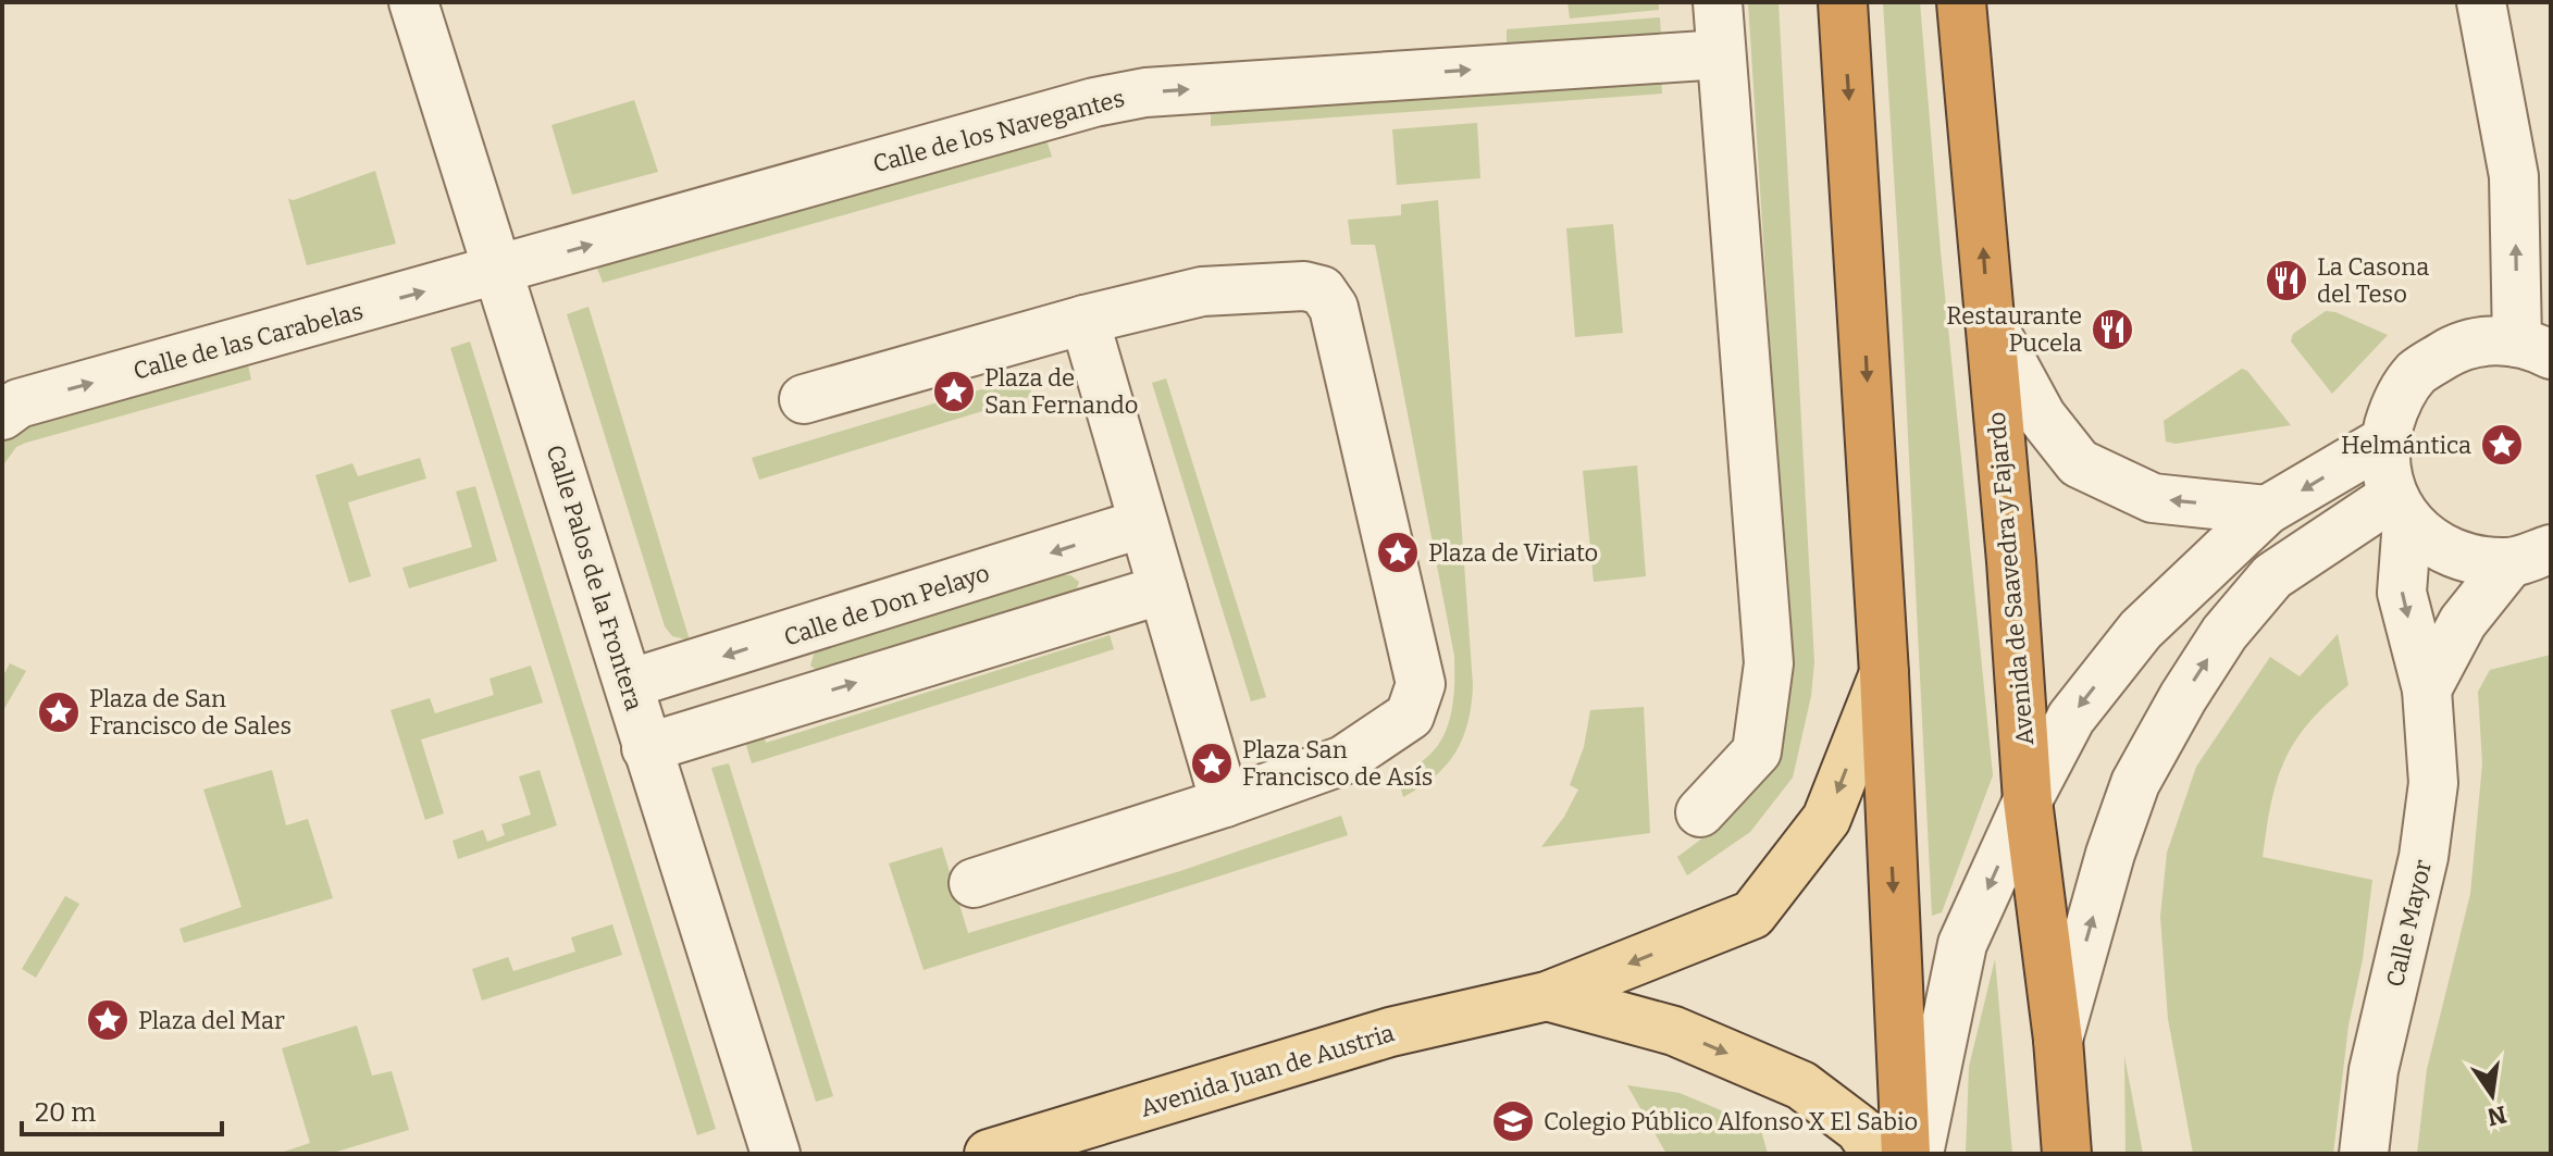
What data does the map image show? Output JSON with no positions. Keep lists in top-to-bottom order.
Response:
{
  "streets": {
    "highway": ["Avenida de Saavedra y Fajardo"],
    "main road": ["Avenida Juan de Austria"],
    "street": [
      "Calle de los Navegantes",
      "Calle de las Carabelas",
      "Calle Palos de la Frontera",
      "Calle de Don Pelayo",
      "Calle Mayor"
    ]
  },
  "crossings": [
    ["Calle de los Navegantes", "Calle de las Carabelas"],
    ["Calle de los Navegantes", "Calle Palos de la Frontera"],
    ["Calle de las Carabelas", "Calle Palos de la Frontera"],
    ["Calle Palos de la Frontera", "Calle de Don Pelayo"]
  ],
  "one_way": ["Calle de los Navegantes", "Calle de las Carabelas"],
  "places": {
    "restaurant": ["La Casona del Teso", "Restaurante Pucela"],
    "place": [
      "Plaza de San Fernando",
      "Helmántica",
      "Plaza de Viriato",
      "Plaza de San Francisco de Sales",
      "Plaza San Francisco de Asís",
      "Plaza del Mar"
    ],
    "school or university": ["Colegio Público Alfonso X El Sabio"]
  },
  "scale_bar": "20 m",
  "north": "bottom"
}
